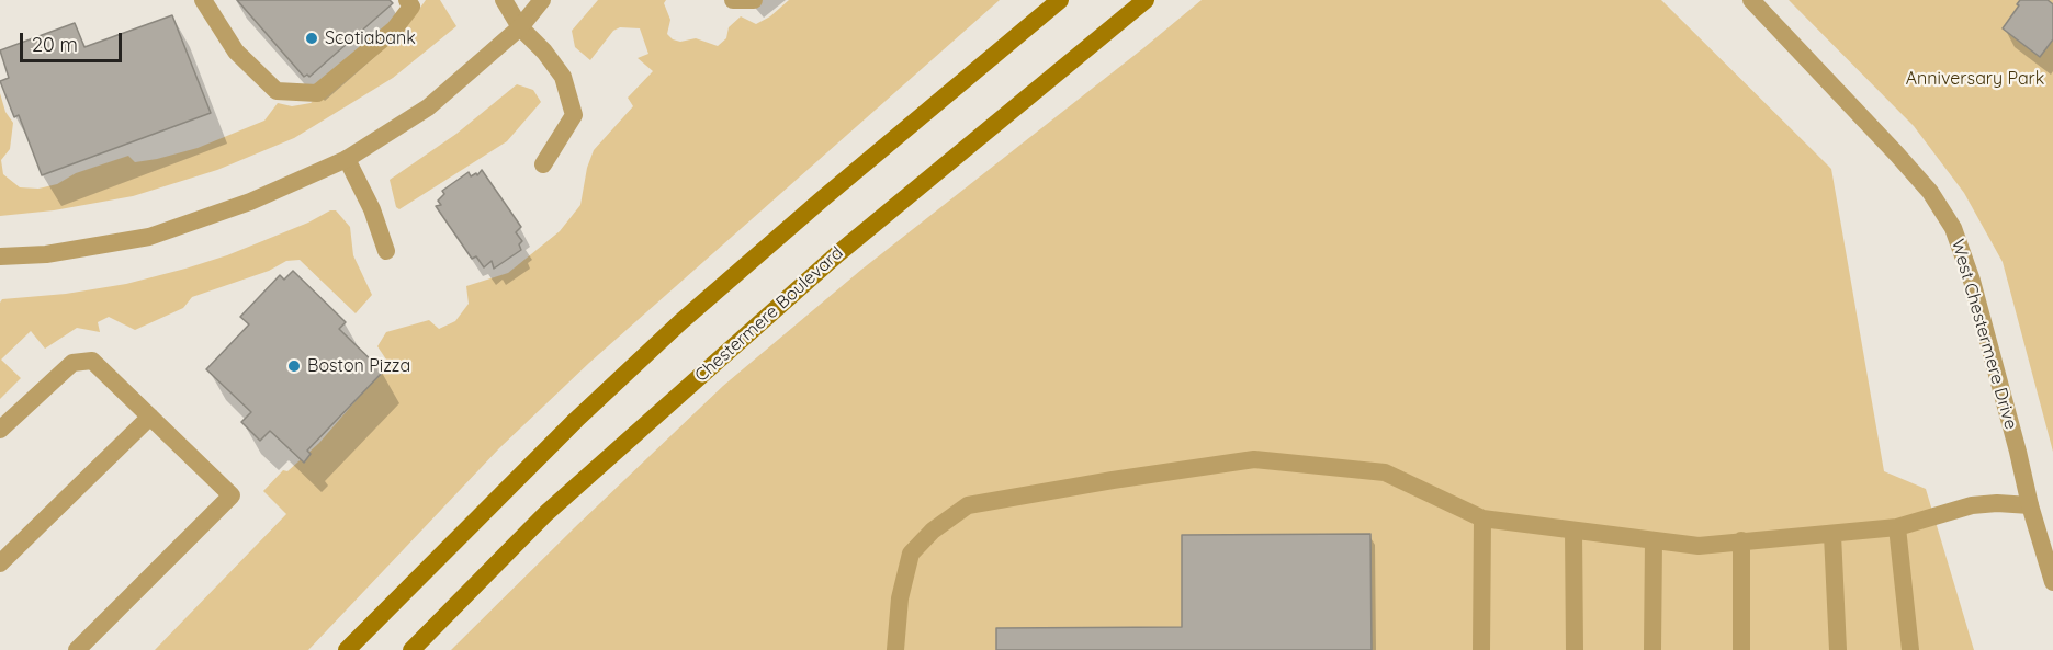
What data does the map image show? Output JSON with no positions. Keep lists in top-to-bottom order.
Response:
{
  "streets": {
    "main road": ["Chestermere Boulevard"],
    "street": ["West Chestermere Drive"]
  },
  "parks": ["Anniversary Park"],
  "places": ["Scotiabank", "Boston Pizza"],
  "scale_bar": "20 m"
}
